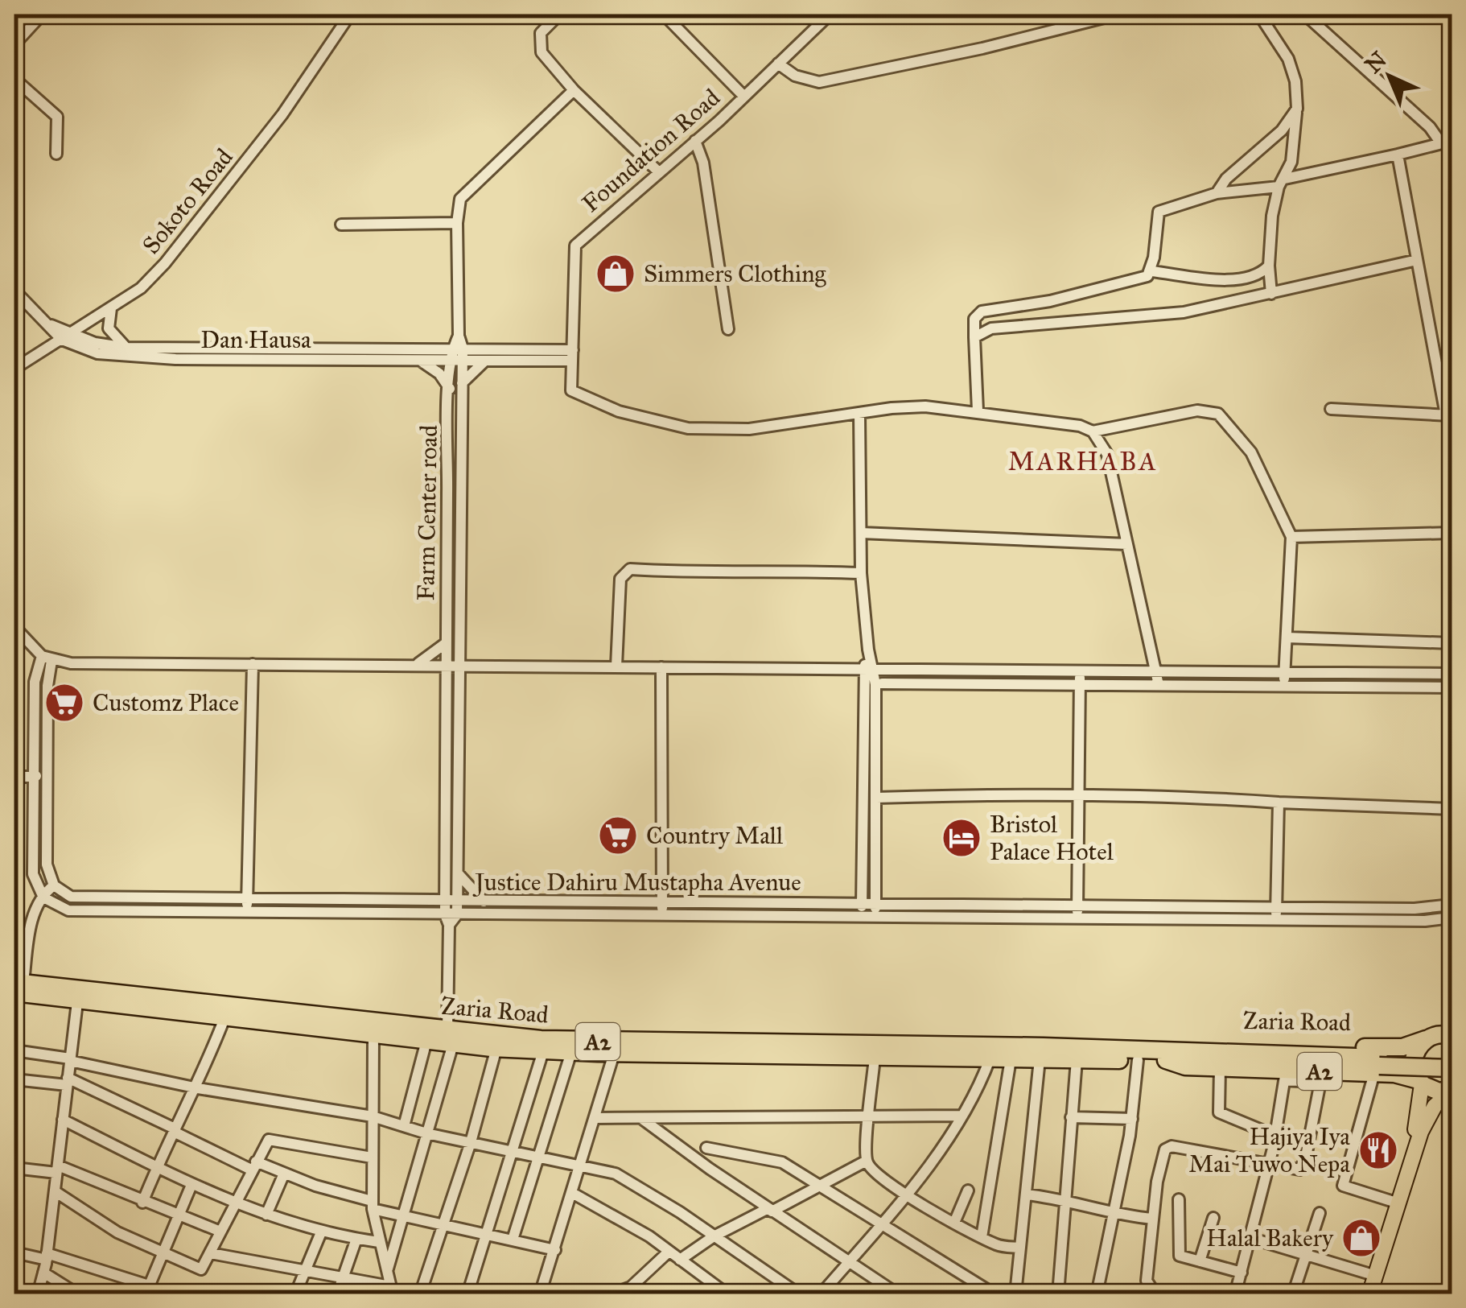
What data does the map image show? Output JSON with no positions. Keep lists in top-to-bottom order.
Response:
{
  "streets": {
    "highway": ["Zaria Road", "A2"],
    "street": [
      "Foundation Road",
      "Sokoto Road",
      "Dan Hausa",
      "Farm Center road",
      "Justice Dahiru Mustapha Avenue"
    ]
  },
  "crossings": [
    ["Sokoto Road", "Dan Hausa"],
    ["Dan Hausa", "Farm Center road"],
    ["Farm Center road", "Justice Dahiru Mustapha Avenue"],
    ["Zaria Road", "A2"]
  ],
  "districts": ["MARHABA"],
  "places": {
    "shop": ["Simmers Clothing", "Halal Bakery"],
    "supermarket": ["Customz Place", "Country Mall"],
    "hotel": ["Bristol Palace Hotel"],
    "restaurant": ["Hajiya Iya Mai Tuwo Nepa"]
  },
  "north": "top left"
}
